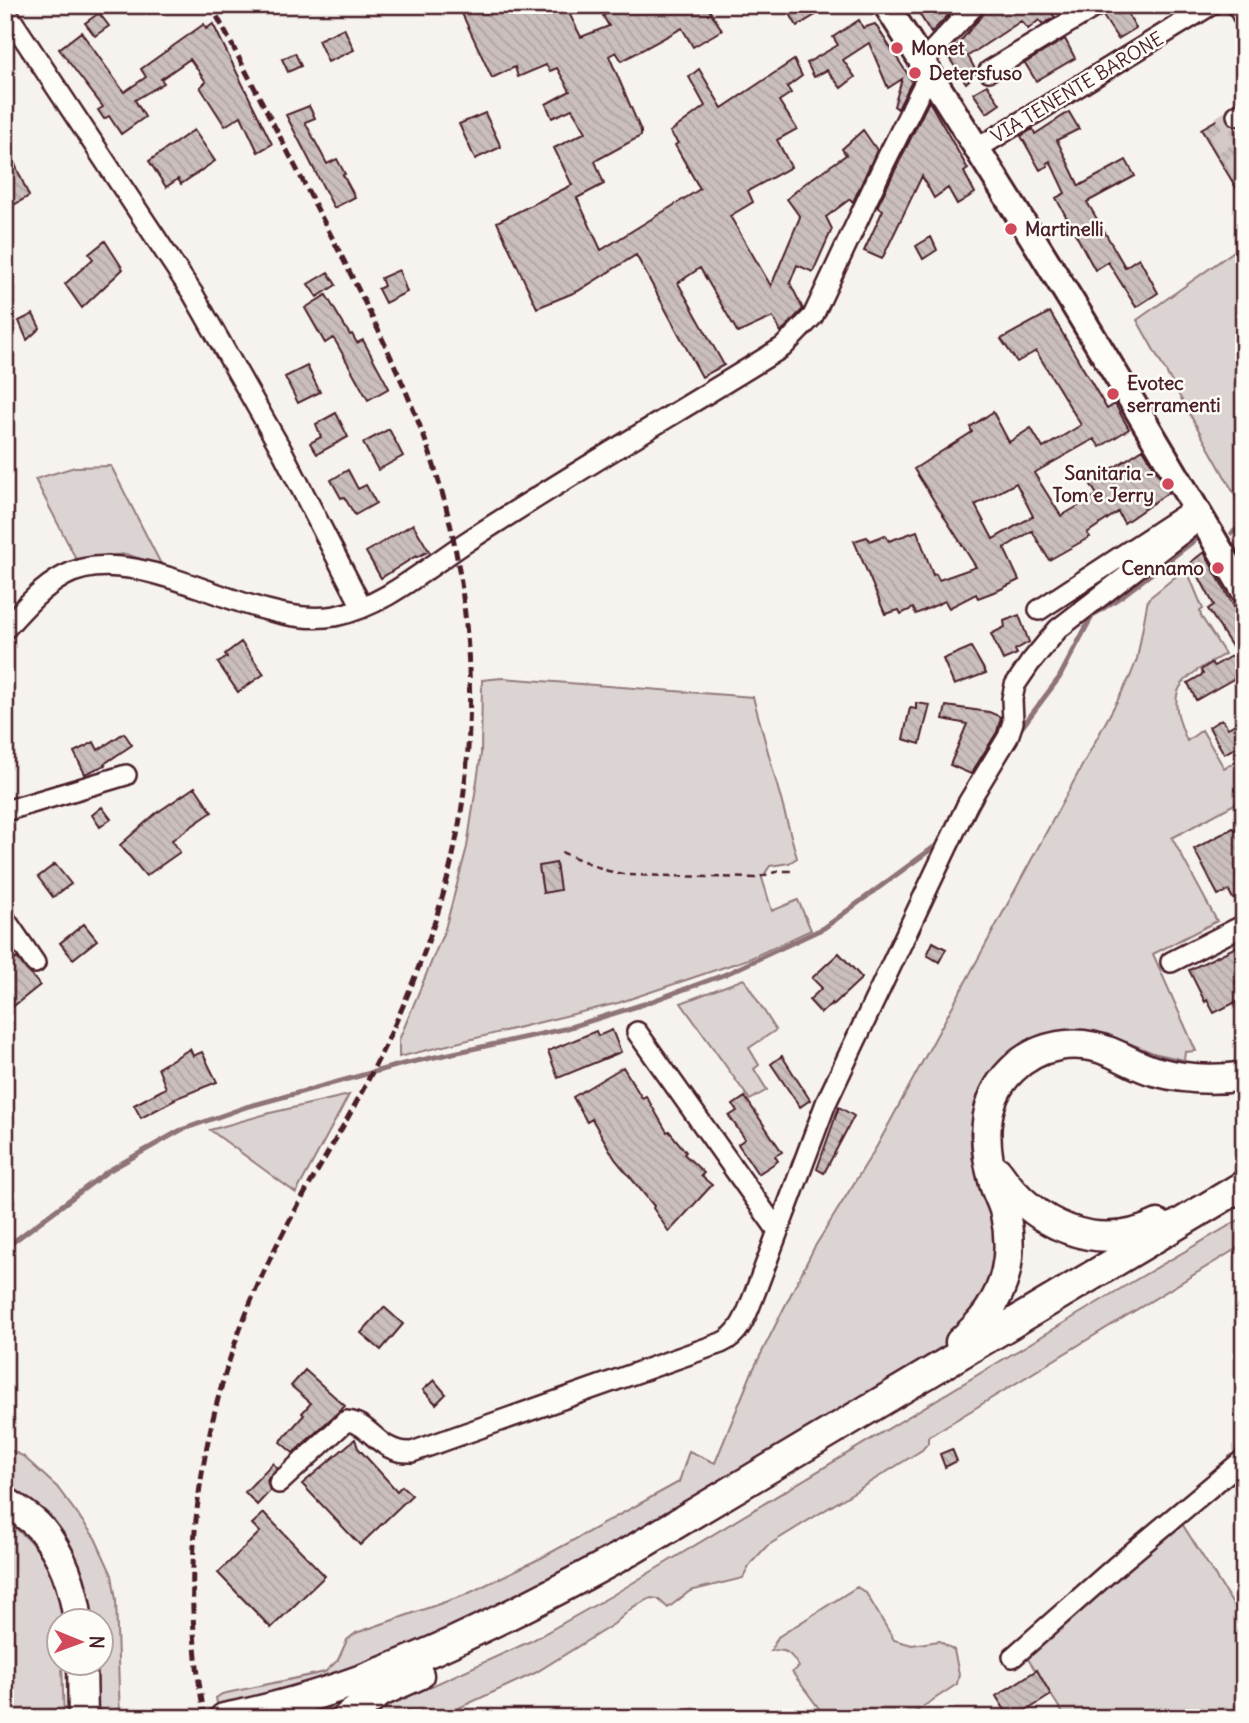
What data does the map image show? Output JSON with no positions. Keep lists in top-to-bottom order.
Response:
{
  "streets": {
    "street": ["VIA TENENTE BARONE"]
  },
  "places": [
    "Monet",
    "Detersfuso",
    "Martinelli",
    "Evotec serramenti",
    "Sanitaria - Tom e Jerry",
    "Cennamo"
  ],
  "north": "right"
}
